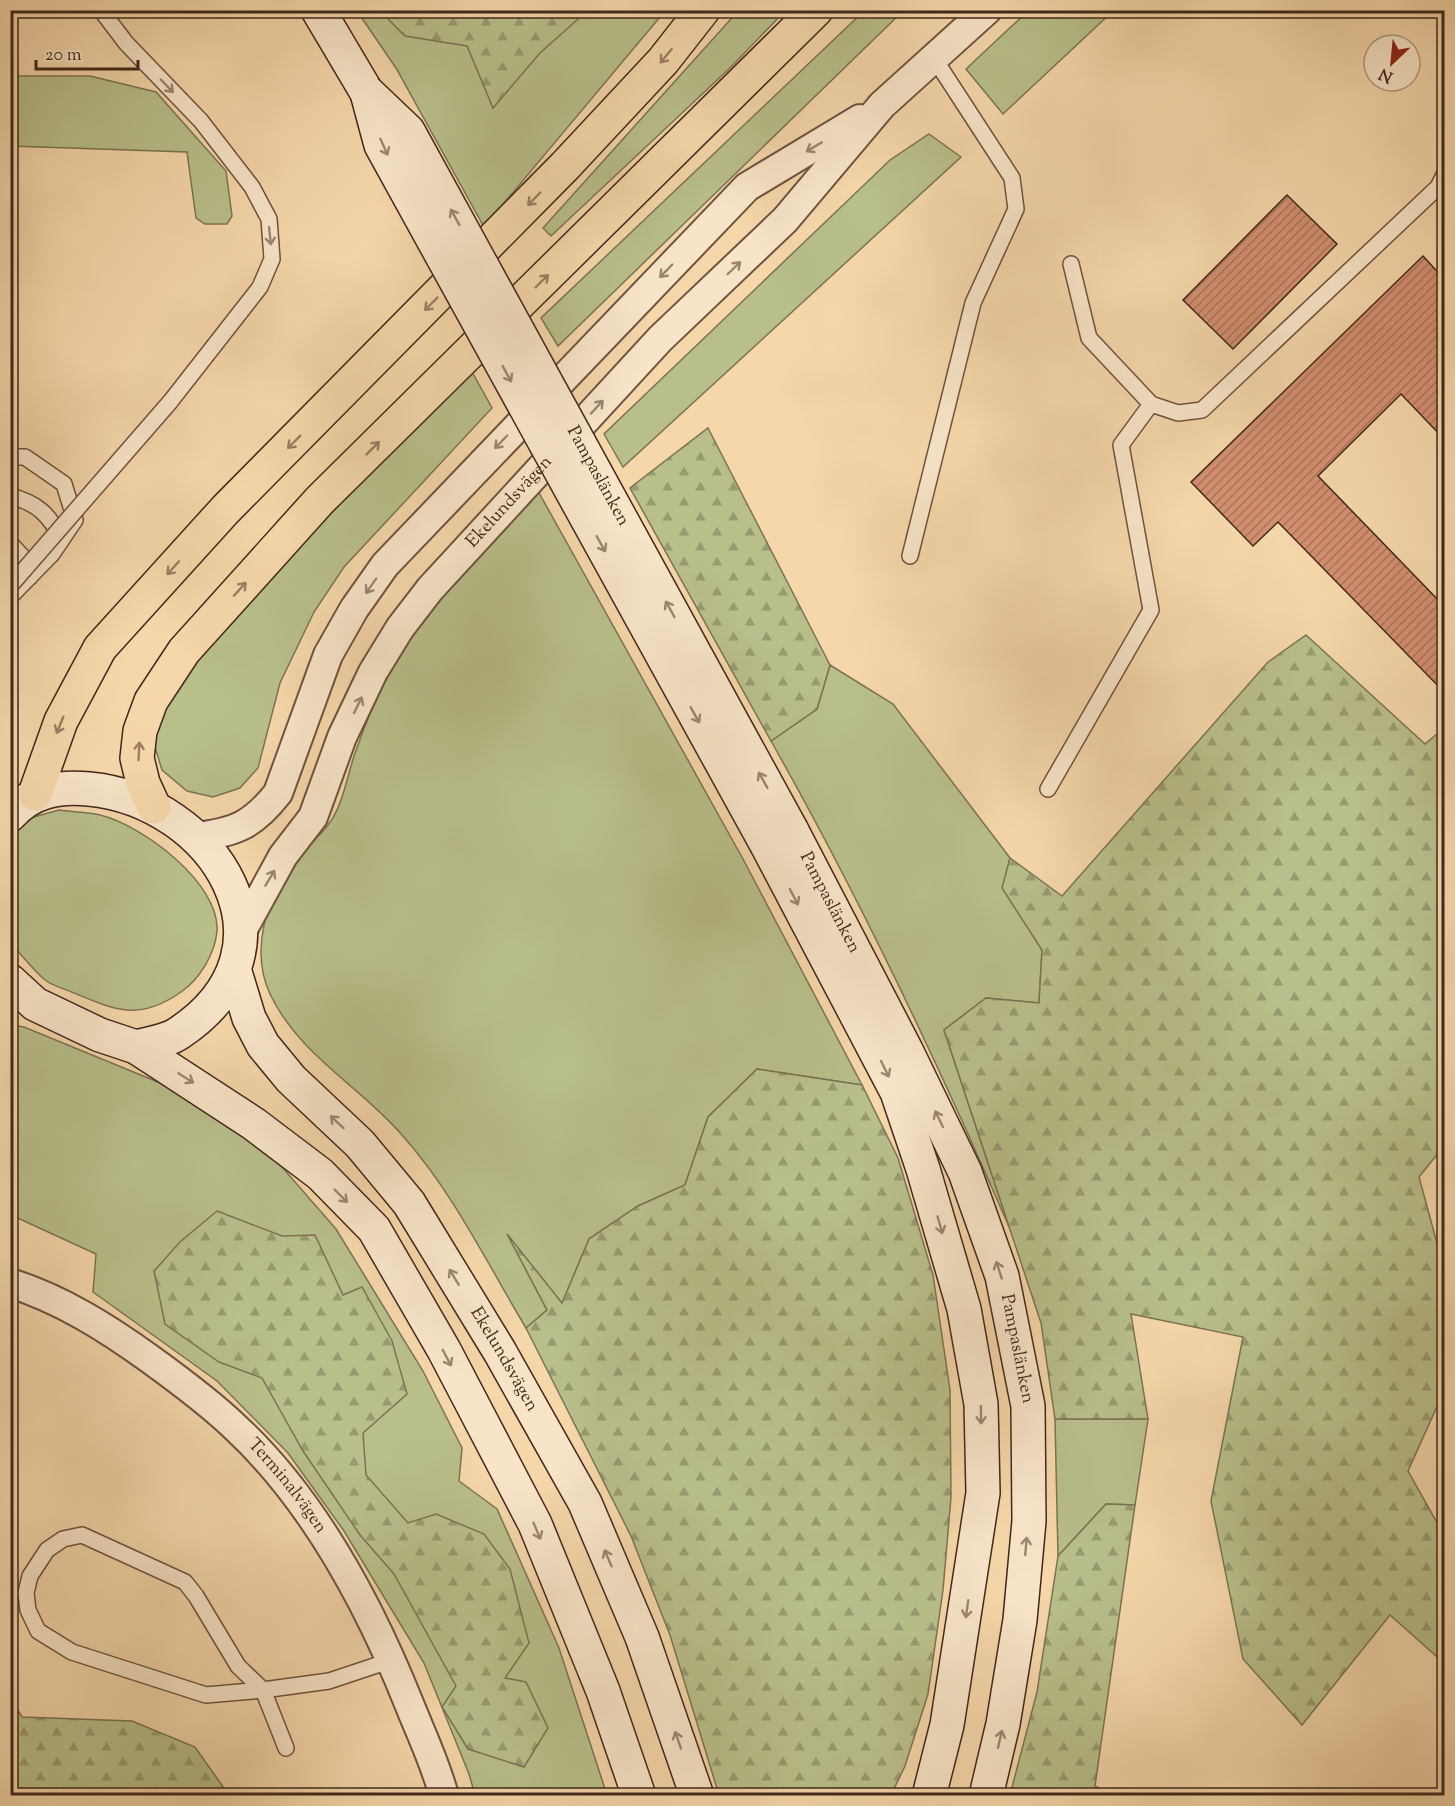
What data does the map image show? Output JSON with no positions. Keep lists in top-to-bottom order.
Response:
{
  "streets": {
    "main road": ["Pampaslänken", "Ekelundsvägen"],
    "street": ["Terminalvägen"]
  },
  "scale_bar": "20 m",
  "north": "bottom left"
}
